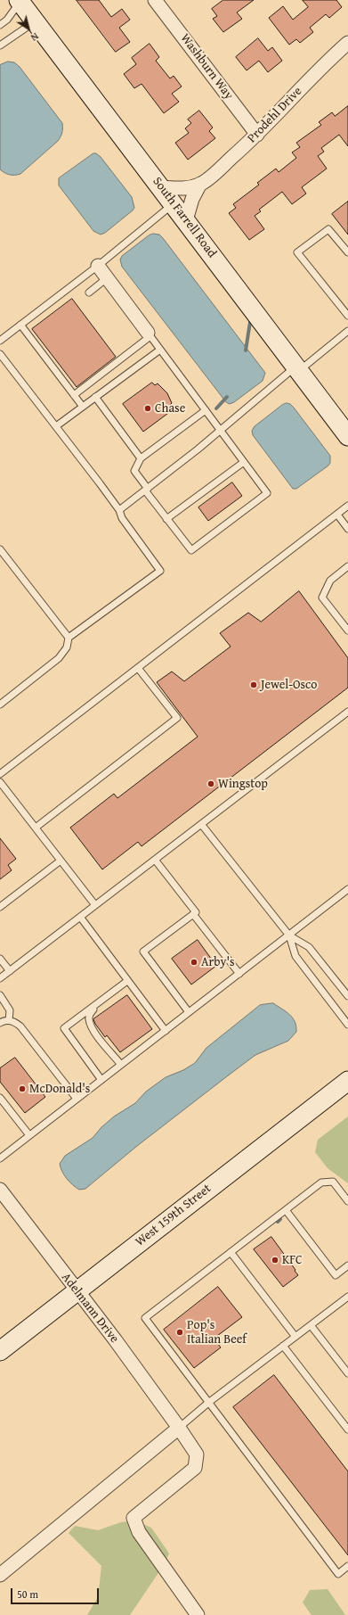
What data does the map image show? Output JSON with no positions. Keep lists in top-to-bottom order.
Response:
{
  "streets": {
    "street": [
      "Washburn Way",
      "Prodehl Drive",
      "South Farrell Road",
      "West 159th Street",
      "Adelmann Drive"
    ]
  },
  "crossings": [
    ["Washburn Way", "Prodehl Drive"],
    ["Prodehl Drive", "South Farrell Road"],
    ["West 159th Street", "Adelmann Drive"]
  ],
  "places": [
    "Chase",
    "Jewel-Osco",
    "Wingstop",
    "Arby's",
    "McDonald's",
    "KFC",
    "Pop's Italian Beef"
  ],
  "scale_bar": "50 m",
  "north": "bottom right"
}
